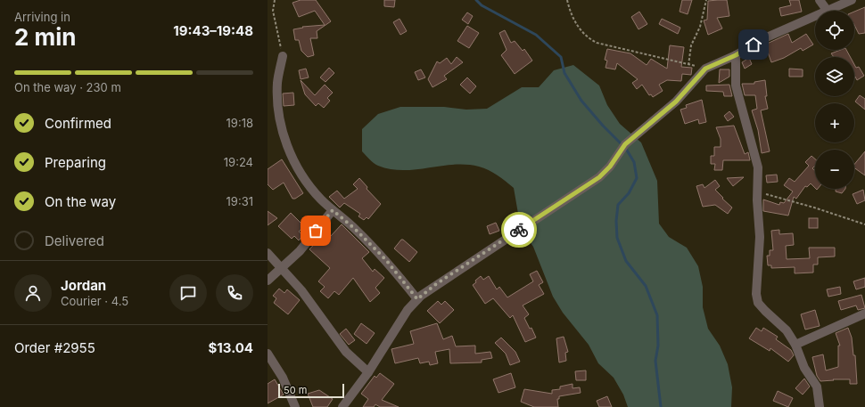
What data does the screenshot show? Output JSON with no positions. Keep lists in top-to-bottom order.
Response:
{
  "scale_bar": "50 m",
  "page": {
    "heading": ["2 min", "Arriving in", "19:43–19:48"],
    "panel": [
      "Jordan",
      "Courier · 4.5",
      "Order #2955",
      "$13.04"
    ],
    "map_buttons": ["+", "−"],
    "bar": "On the way · 230 m",
    "list": [
      ["Confirmed", "19:18"],
      ["Preparing", "19:24"],
      ["On the way", "19:31"],
      "Delivered"
    ],
    "scale": "50 m"
  }
}
